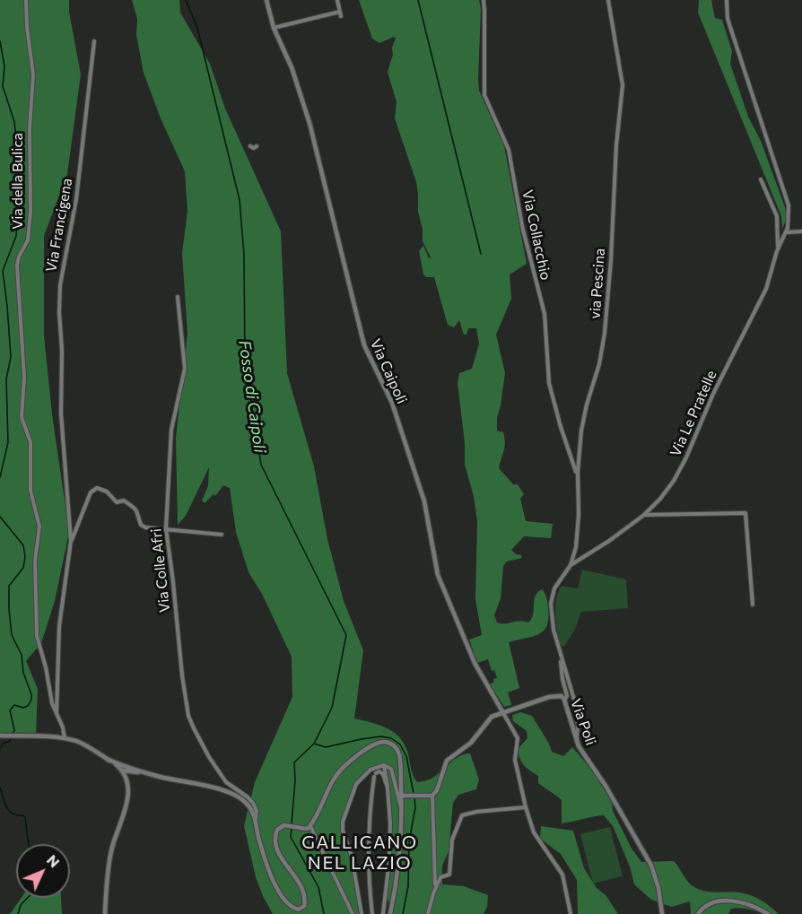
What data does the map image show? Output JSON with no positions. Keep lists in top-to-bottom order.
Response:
{
  "streets": {
    "street": [
      "Via della Bulica",
      "Via Francigena",
      "Via Collacchio",
      "via Pescina",
      "Via Caipoli",
      "Via Le Pratelle",
      "Via Colle Afri",
      "Via Poli"
    ]
  },
  "crossings": [
    ["Via Collacchio", "via Pescina"],
    ["via Pescina", "Via Le Pratelle"],
    ["Via Caipoli", "Via Poli"]
  ],
  "districts": ["GALLICANO NEL LAZIO"],
  "water": ["Fosso di Caipoli"],
  "north": "top right"
}
